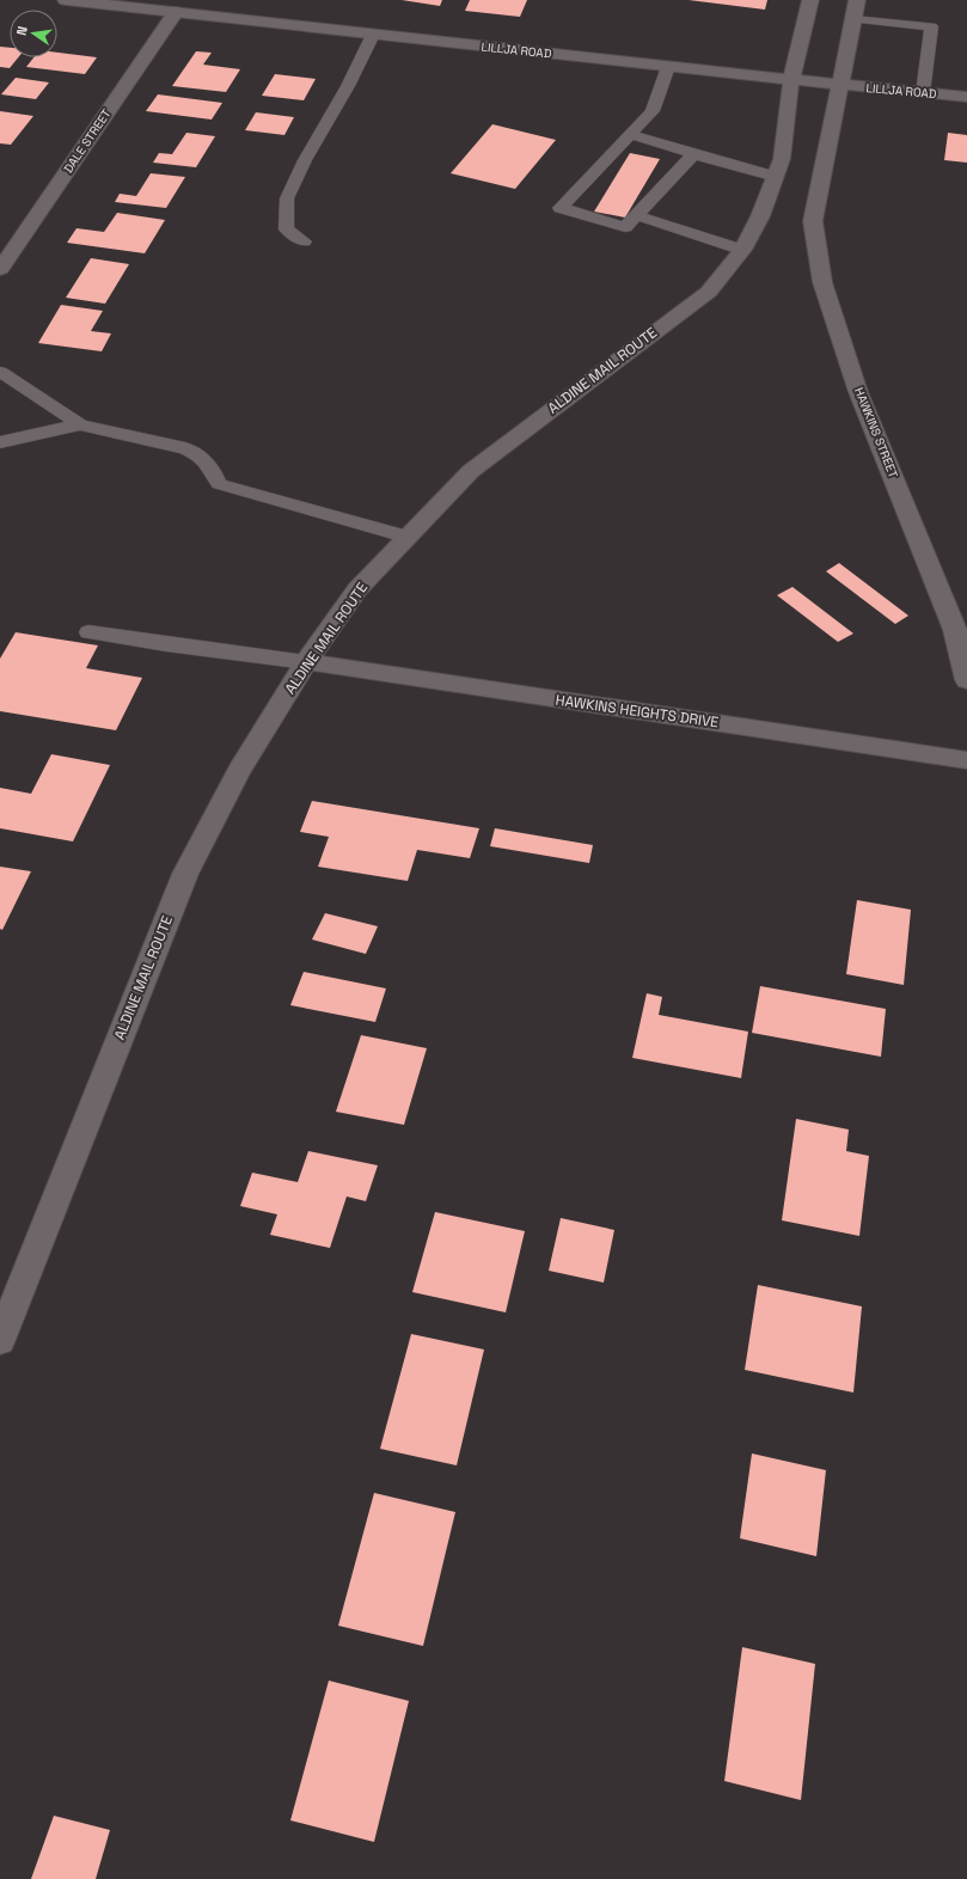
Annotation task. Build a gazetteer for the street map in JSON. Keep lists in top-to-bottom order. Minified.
{"streets":{"main road":["LILLJA ROAD","DALE STREET","ALDINE MAIL ROUTE","HAWKINS STREET","HAWKINS HEIGHTS DRIVE"]},"crossings":[["LILLJA ROAD","DALE STREET"],["LILLJA ROAD","ALDINE MAIL ROUTE"],["LILLJA ROAD","HAWKINS STREET"],["ALDINE MAIL ROUTE","HAWKINS HEIGHTS DRIVE"]],"north":"left"}
